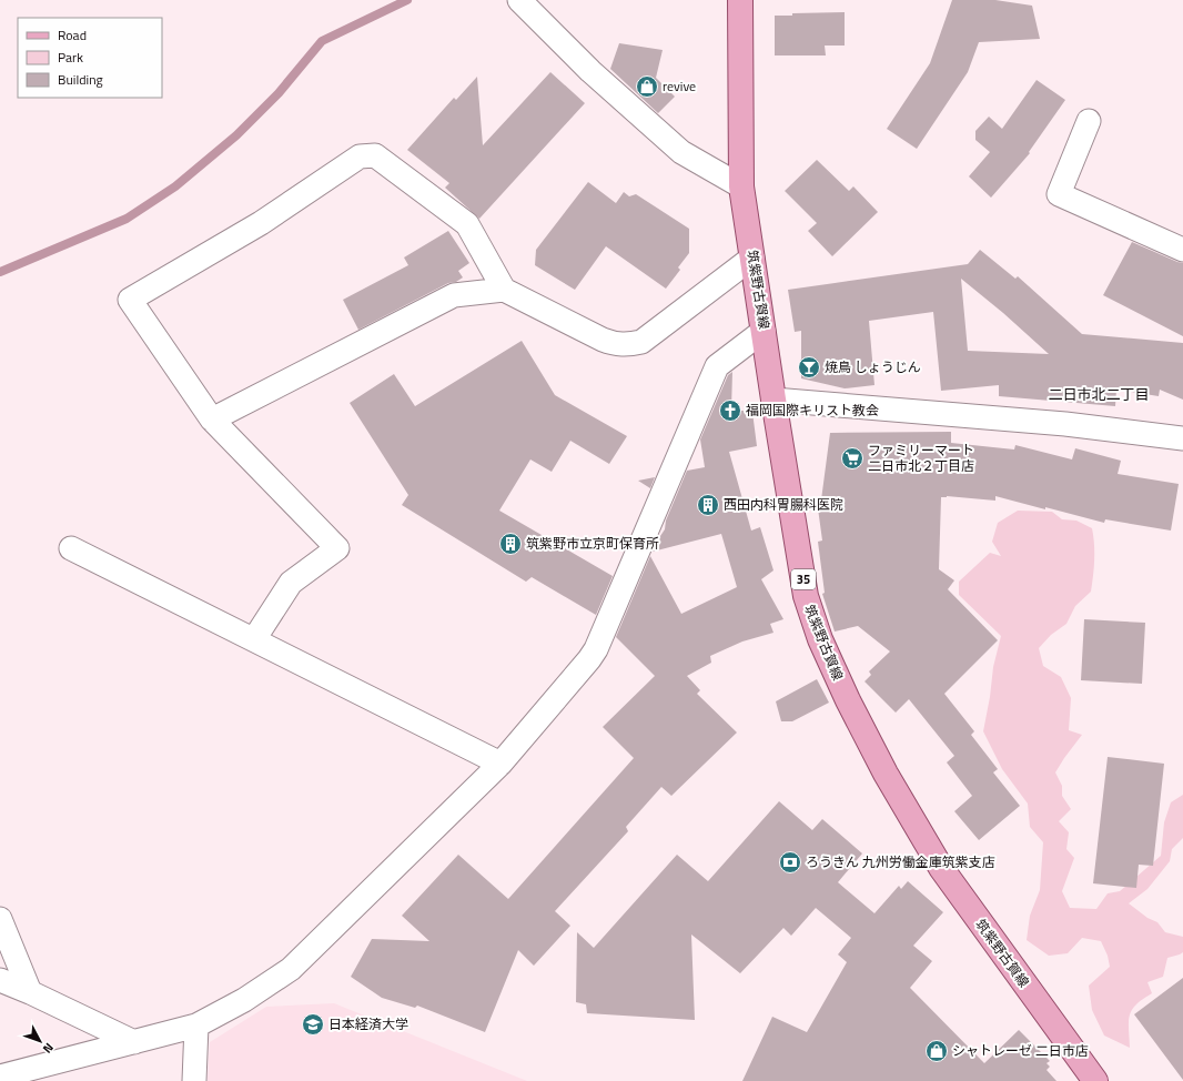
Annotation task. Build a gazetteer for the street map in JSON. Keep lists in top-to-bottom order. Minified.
{"streets":{"main road":["筑紫野古賀線","35"]},"districts":["二日市北二丁目"],"places":{"shop":["revive","シャトレーゼ 二日市店"],"bar":["焼鳥 しょうじん"],"church":["福岡国際キリスト教会"],"supermarket":["ファミリーマート 二日市北２丁目店"],"building":["西田内科胃腸科医院","筑紫野市立京町保育所"],"bank":["ろうきん 九州労働金庫筑紫支店"],"school or university":["日本経済大学"]},"legend":["Road","Park","Building"],"north":"bottom right"}
